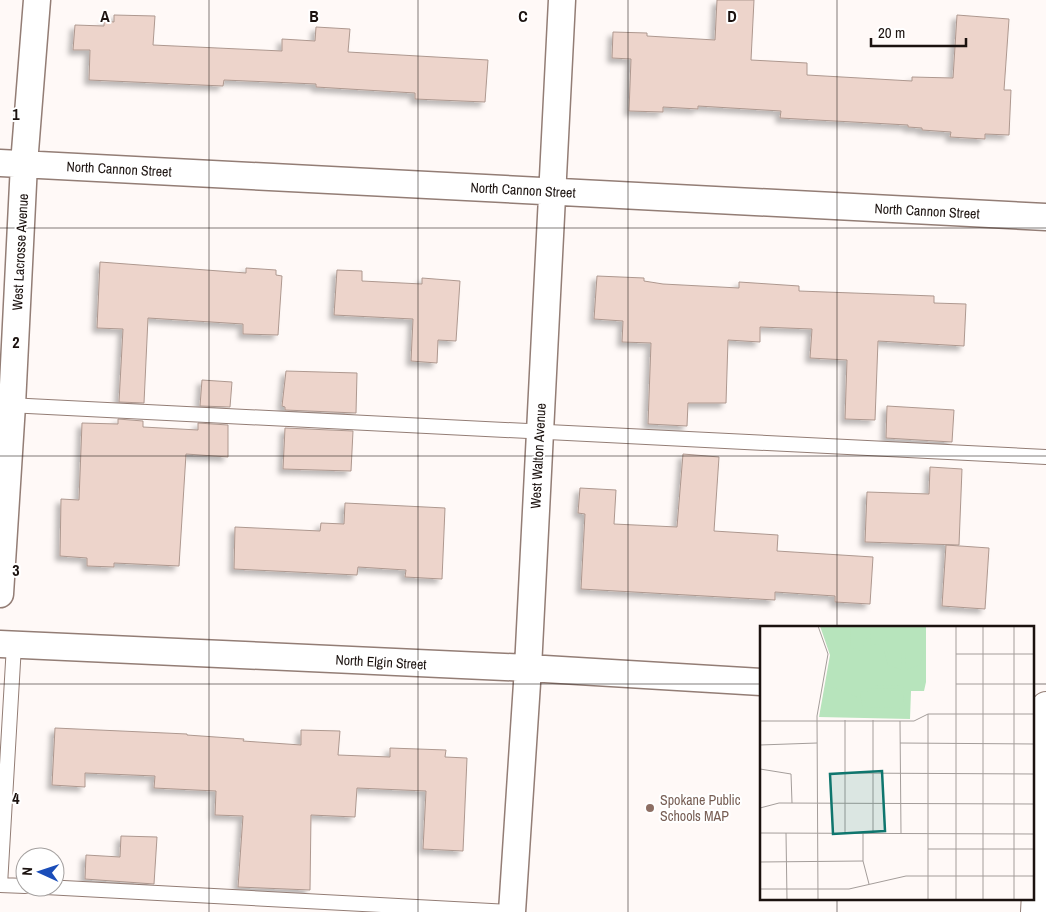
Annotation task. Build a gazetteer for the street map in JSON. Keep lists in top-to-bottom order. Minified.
{"streets":{"street":["North Cannon Street","West Lacrosse Avenue","West Walton Avenue","North Elgin Street"]},"crossings":[["North Cannon Street","West Lacrosse Avenue"],["North Cannon Street","West Walton Avenue"],["West Walton Avenue","North Elgin Street"]],"places":["Spokane Public Schools MAP"],"scale_bar":"20 m","north":"left","grid":{"columns":["A","B","C","D"],"rows":["1","2","3","4"]}}
